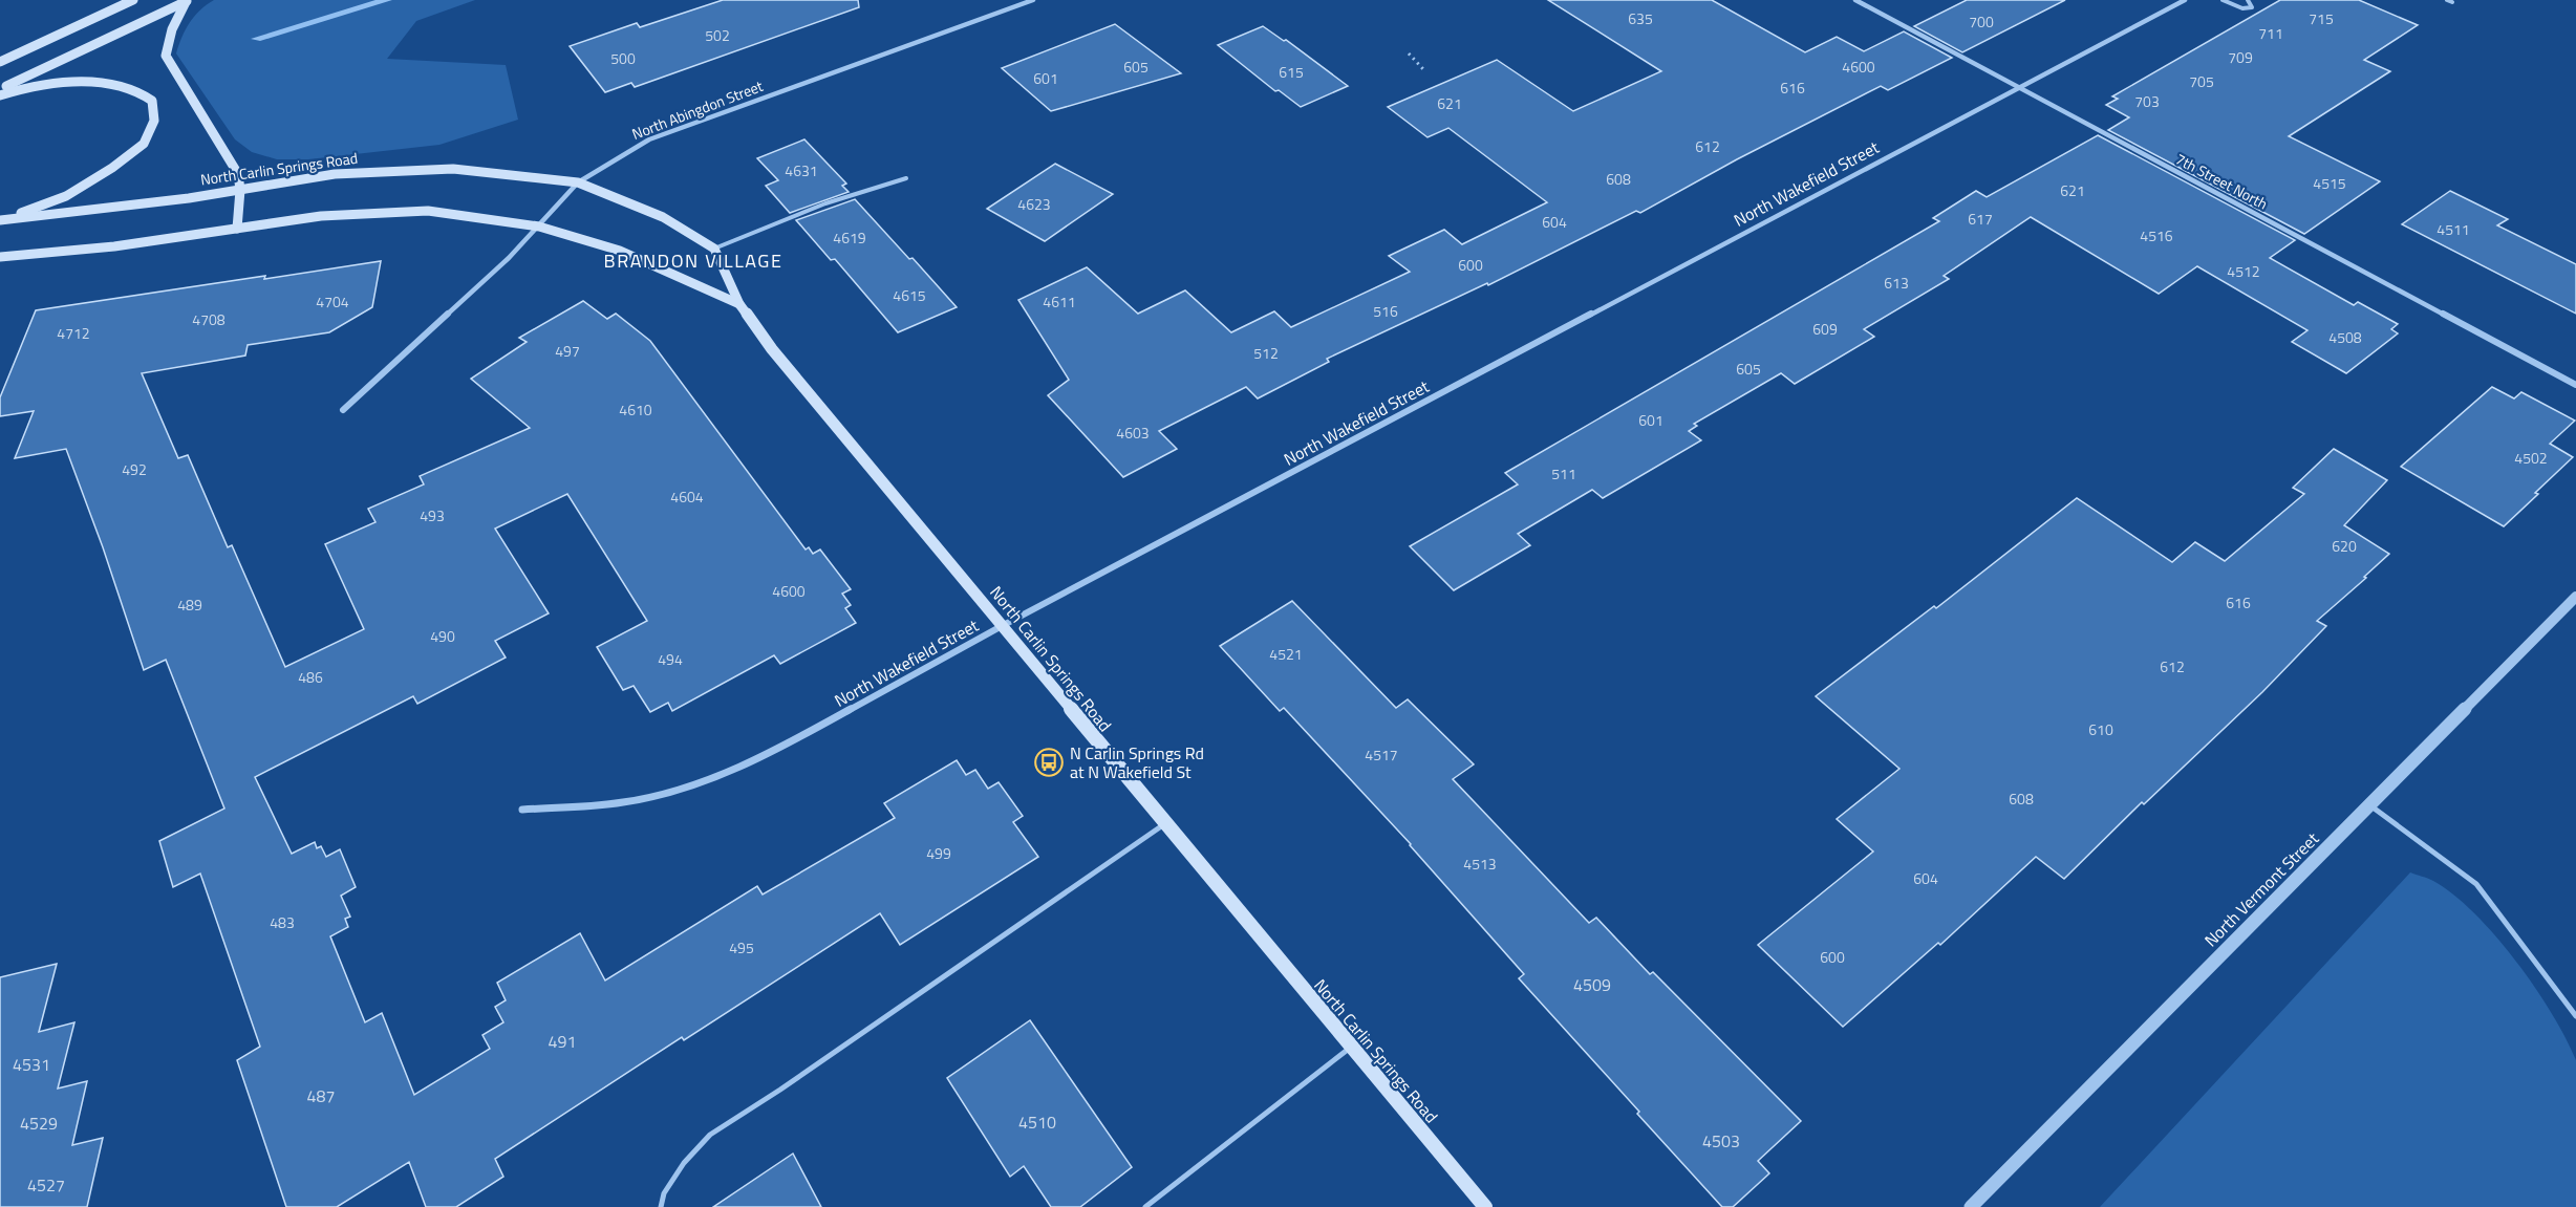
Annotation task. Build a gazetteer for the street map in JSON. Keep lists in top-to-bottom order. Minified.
{"streets":{"main road":["North Carlin Springs Road"],"street":["North Abingdon Street","7th Street North","North Wakefield Street","North Vermont Street"]},"crossings":[["North Abingdon Street","North Carlin Springs Road"],["North Carlin Springs Road","North Wakefield Street"],["7th Street North","North Wakefield Street"]],"districts":["BRANDON VILLAGE"],"places":{"bus stop":["N Carlin Springs Rd at N Wakefield St"]},"house_numbers":["635","715","700","711","502","709","500","605","4600","615","601","705","616","703","621","612","4631","608","4515","621","4623","617","604","4511","4516","4619","600","4512","613","4615","4704","4611","516","4708","609","4712","4508","497","512","605","4610","601","4603","4502","492","511","4604","493","620","4600","616","489","490","4521","494","612","486","610","4517","608","499","4513","604","483","495","600","4509","491","4531","487","4510","4529","4503","4527"]}
